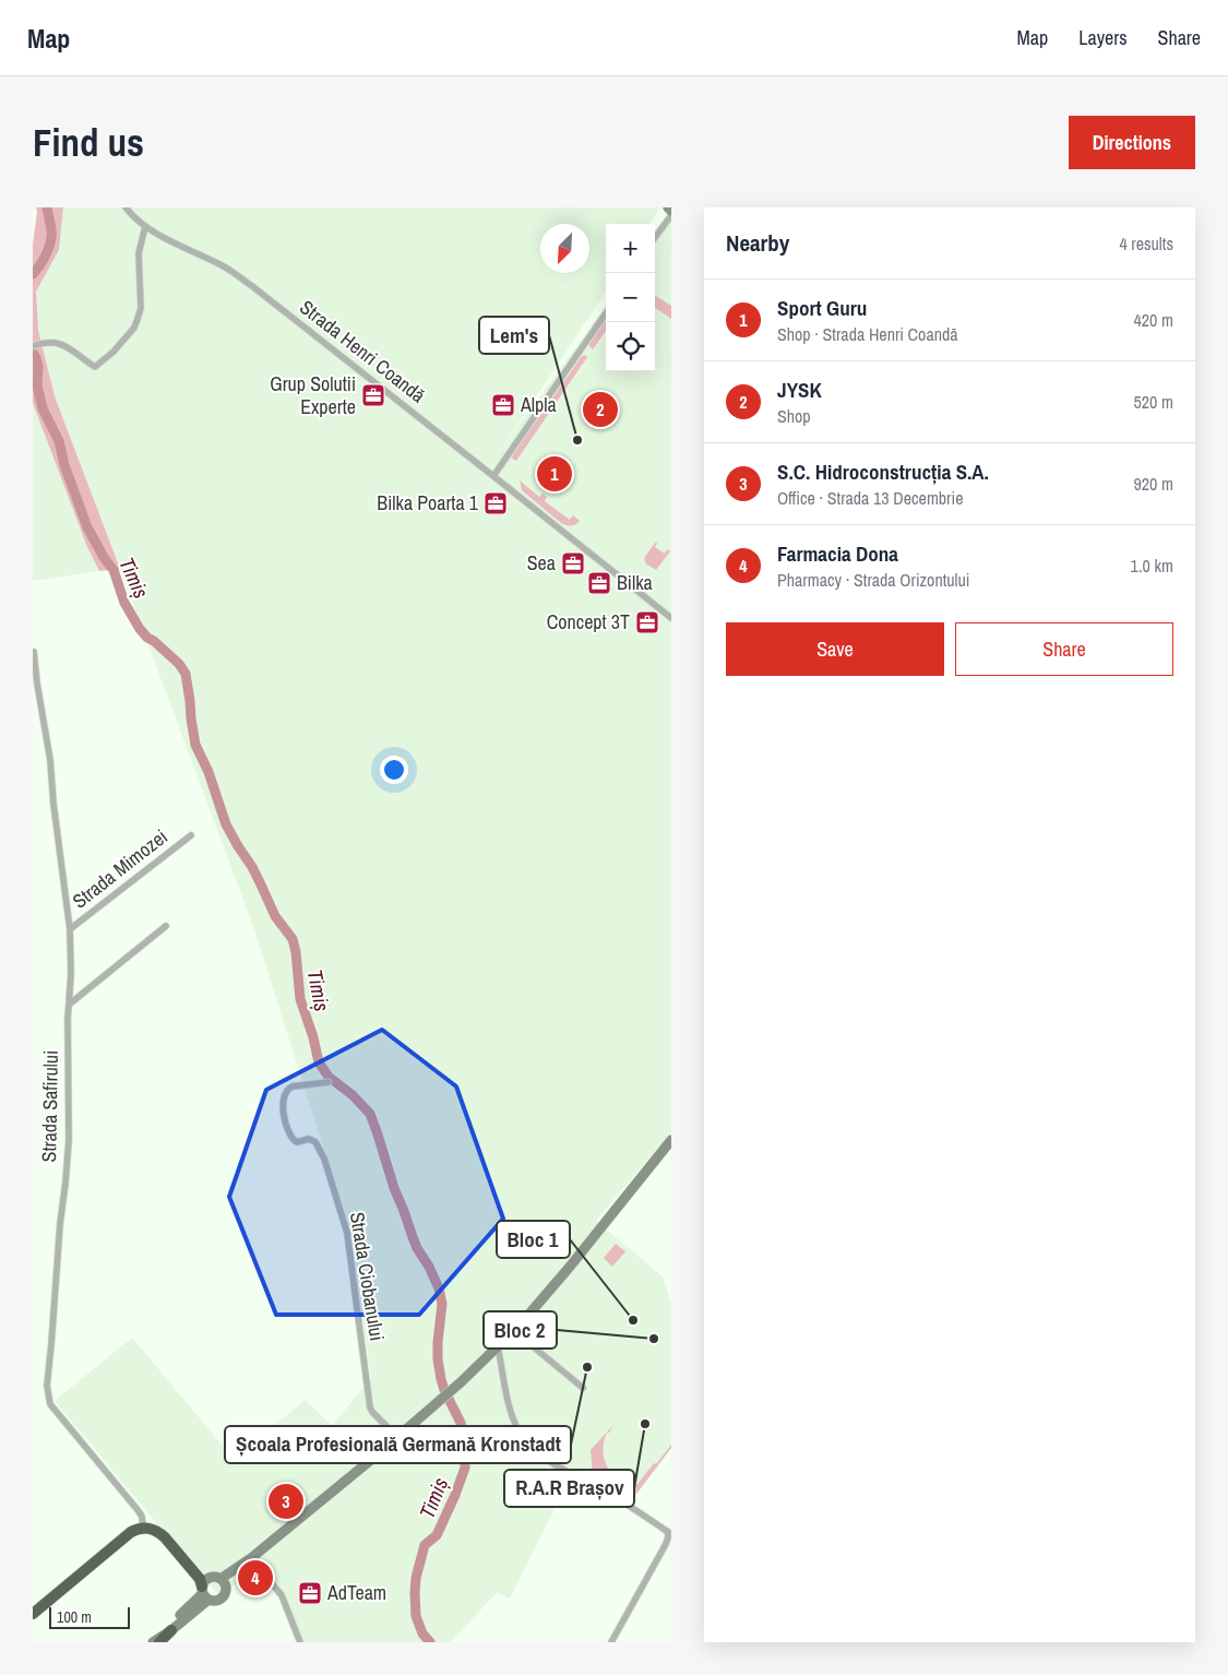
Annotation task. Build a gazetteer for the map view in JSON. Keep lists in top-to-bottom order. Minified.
{"streets":{"street":["Strada Henri Coandă","Strada Mimozei","Strada Safirului","Strada Ciobanului"]},"crossings":[["Strada Mimozei","Strada Safirului"]],"water":["Timiș"],"places":{"office":["Grup Solutii Experte","Alpla","Bilka Poarta 1","Sea","Bilka","Concept 3T","AdTeam"],"other":["Lem's","Bloc 1","Bloc 2","Școala Profesională Germană Kronstadt","R.A.R Brașov"]},"scale_bar":"100 m","north":"bottom left","page":{"header":"Map","nav":["Map","Layers","Share"],"buttons":["Directions",["Save","Share"]],"title":"Find us","heading":["Nearby","4 results"],"map_buttons":["+","−"],"list":[{"mark":"1","name":"Sport Guru","note":"Shop · Strada Henri Coandă","value":"420 m"},{"mark":"2","name":"JYSK","note":"Shop","value":"520 m"},{"mark":"3","name":"S.C. Hidroconstrucția S.A.","note":"Office · Strada 13 Decembrie","value":"920 m"},{"mark":"4","name":"Farmacia Dona","note":"Pharmacy · Strada Orizontului","value":"1.0 km"}],"pins":["2","1","3","4"],"scale":"100 m"}}
